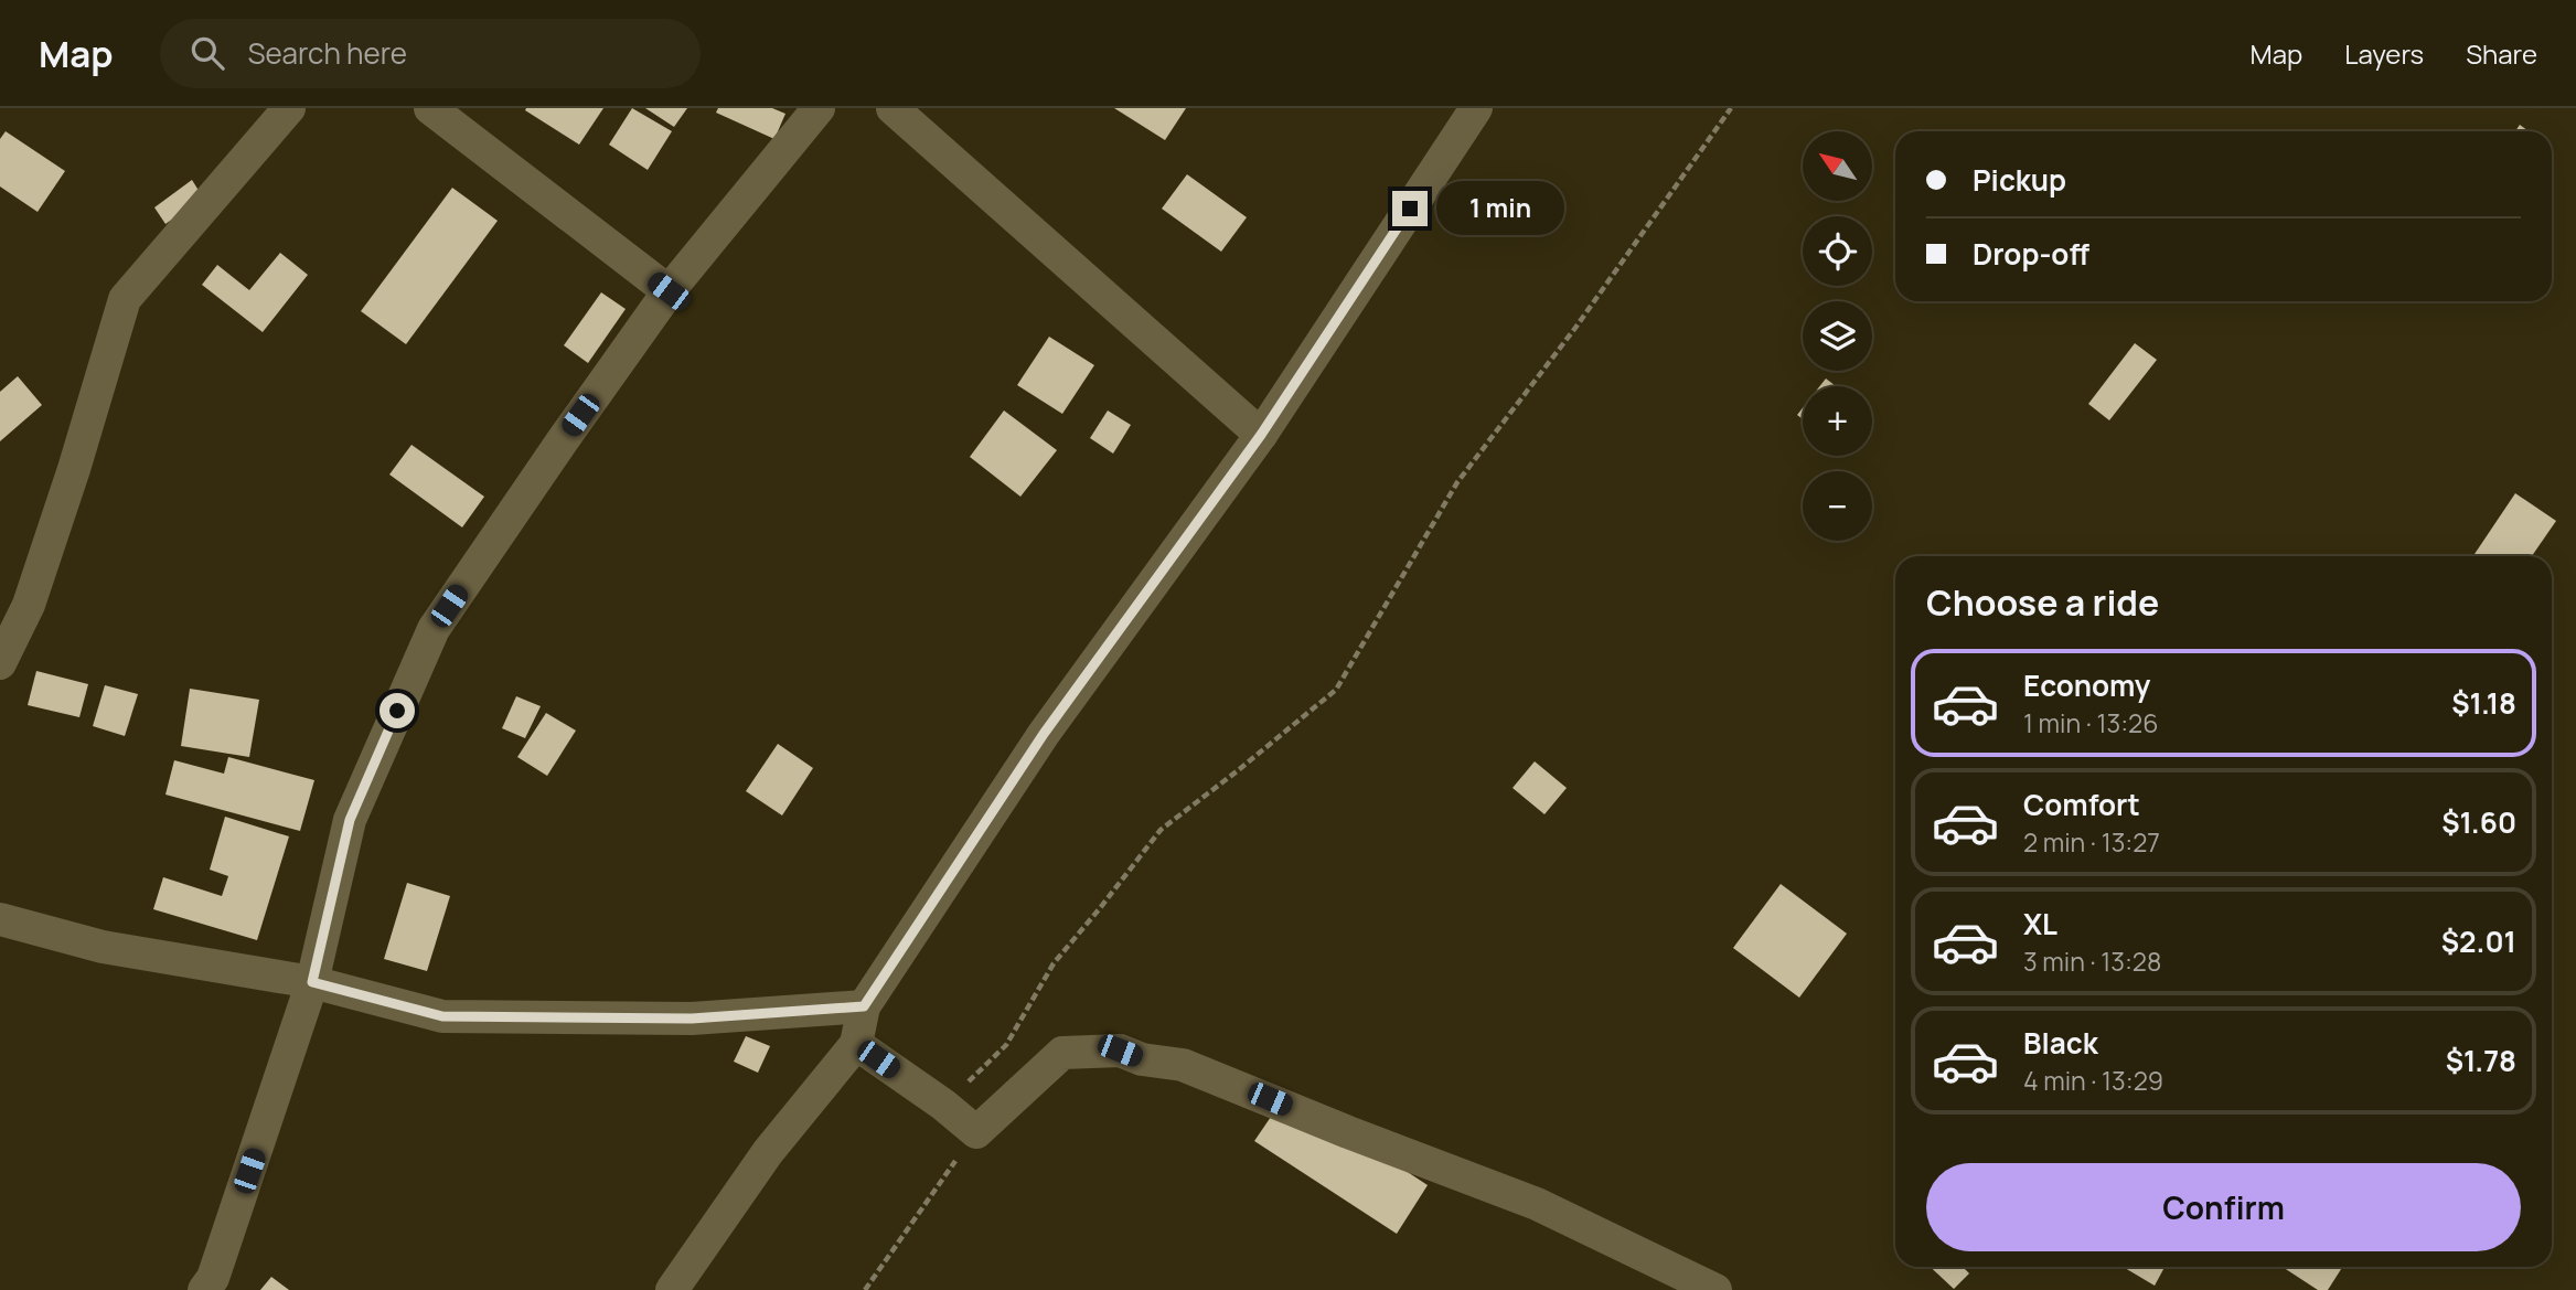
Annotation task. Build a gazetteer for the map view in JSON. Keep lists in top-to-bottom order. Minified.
{"north":"top left","page":{"header":"Map","search":"Search here","nav":["Map","Layers","Share"],"map_buttons":["+","−"],"banner":["Pickup","Drop-off"],"bubble":"1 min","heading":"Choose a ride","list":[{"name":"Economy","note":"1 min · 13:26","value":"$1.18"},{"name":"Comfort","note":"2 min · 13:27","value":"$1.60"},{"name":"XL","note":"3 min · 13:28","value":"$2.01"},{"name":"Black","note":"4 min · 13:29","value":"$1.78"}],"buttons":"Confirm"}}
